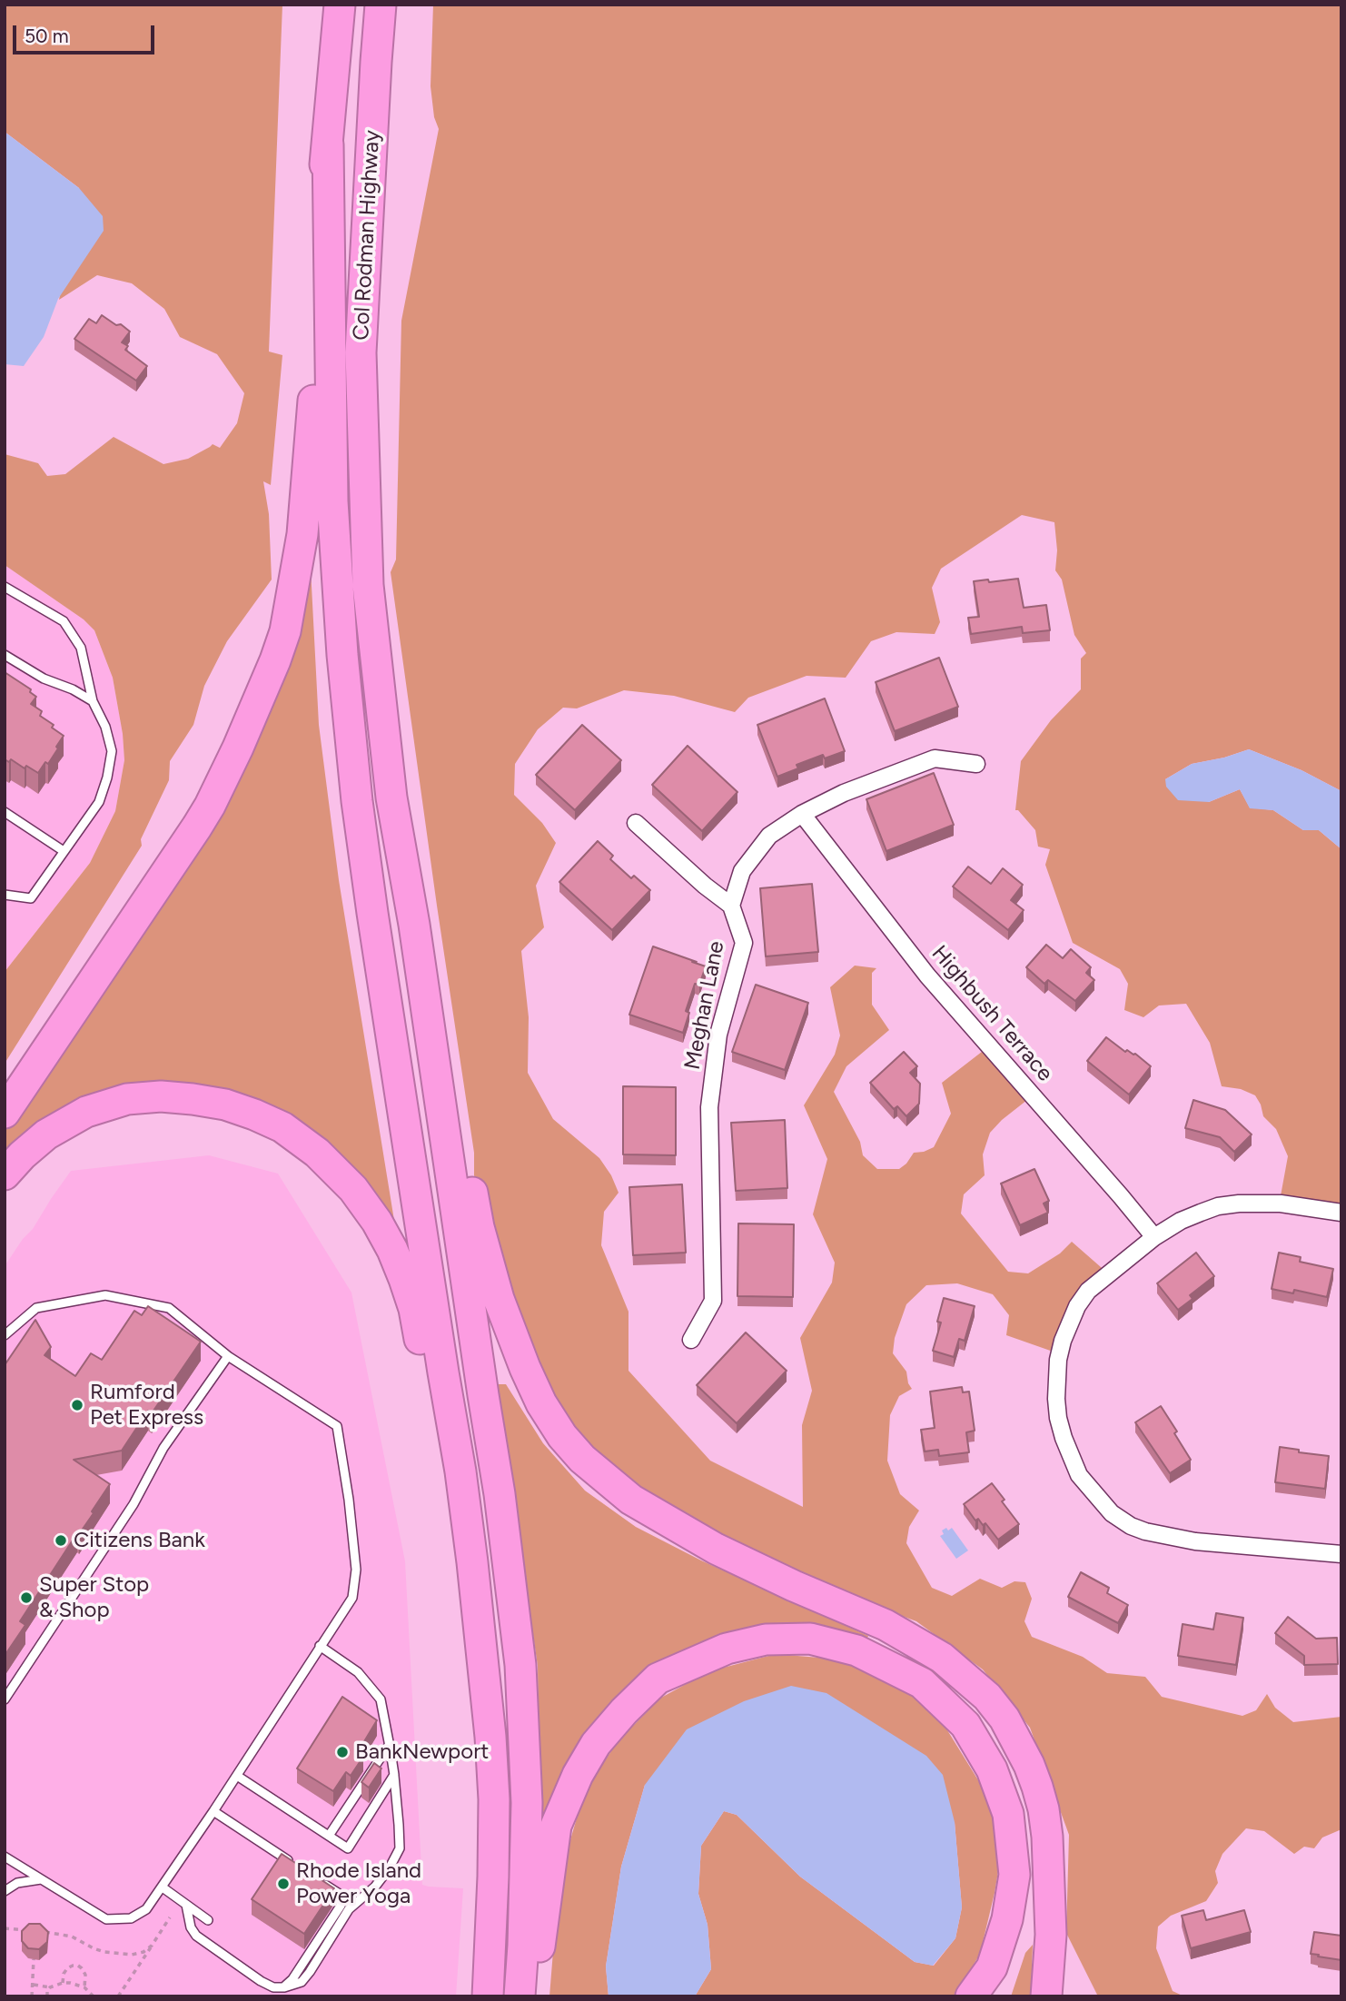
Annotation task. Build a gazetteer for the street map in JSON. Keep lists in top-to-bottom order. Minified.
{"streets":{"highway":["Col Rodman Highway"],"street":["Meghan Lane","Highbush Terrace"]},"places":["Rumford Pet Express","Citizens Bank","Super Stop & Shop","BankNewport","Rhode Island Power Yoga"],"scale_bar":"50 m"}
